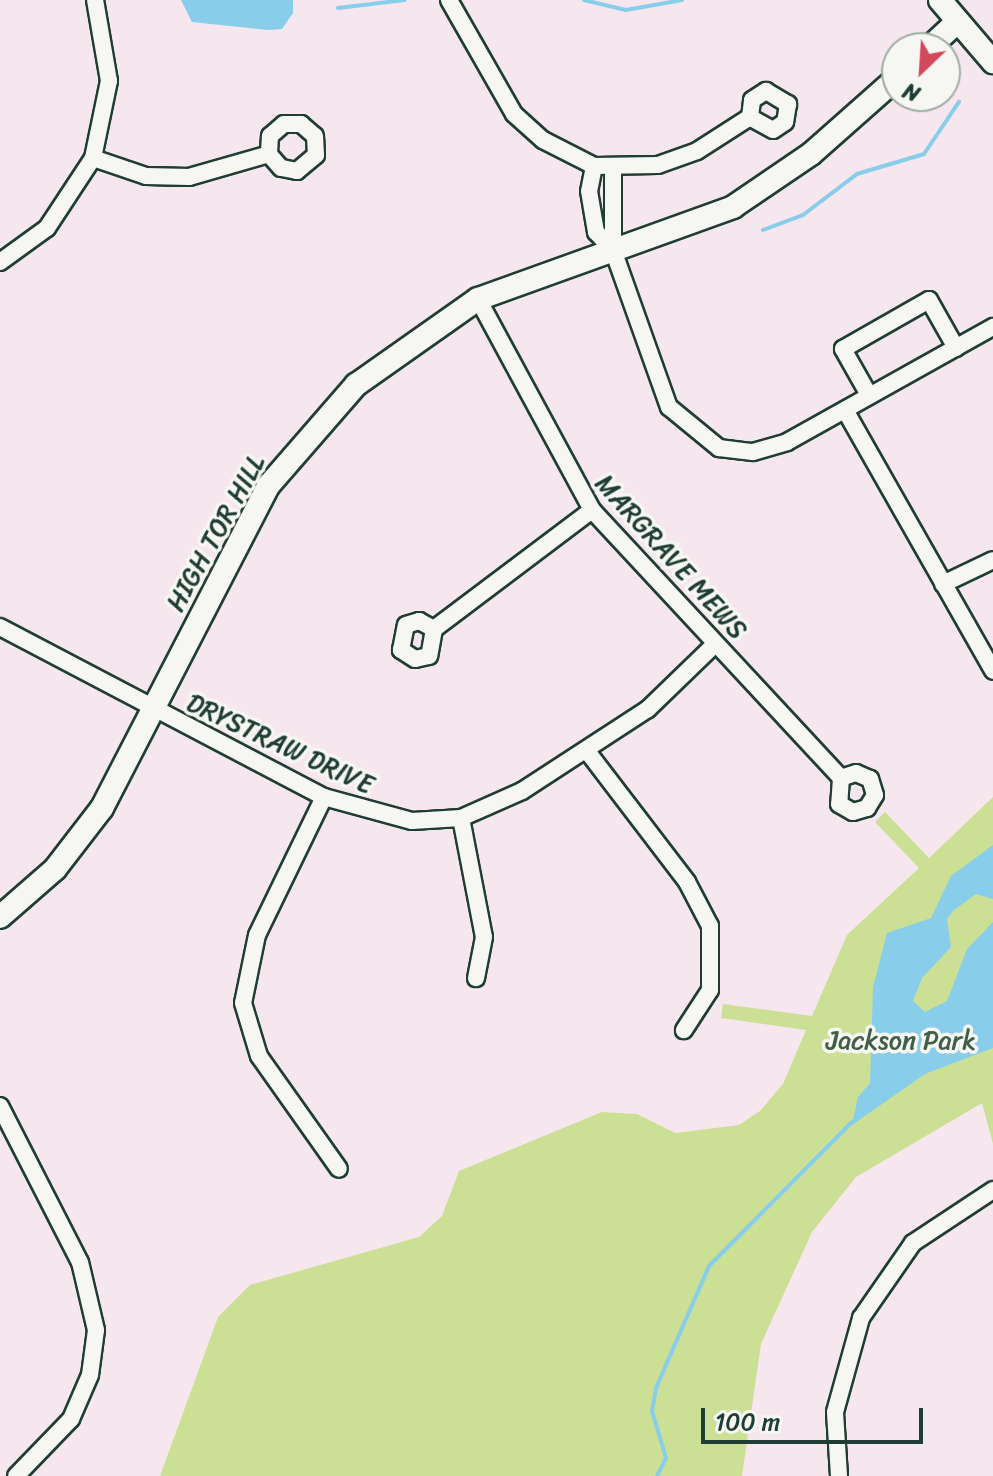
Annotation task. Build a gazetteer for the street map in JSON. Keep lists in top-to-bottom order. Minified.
{"streets":{"street":["HIGH TOR HILL","MARGRAVE MEWS","DRYSTRAW DRIVE"]},"crossings":[["HIGH TOR HILL","MARGRAVE MEWS"],["HIGH TOR HILL","DRYSTRAW DRIVE"],["MARGRAVE MEWS","DRYSTRAW DRIVE"]],"parks":["Jackson Park"],"scale_bar":"100 m","north":"bottom left"}
